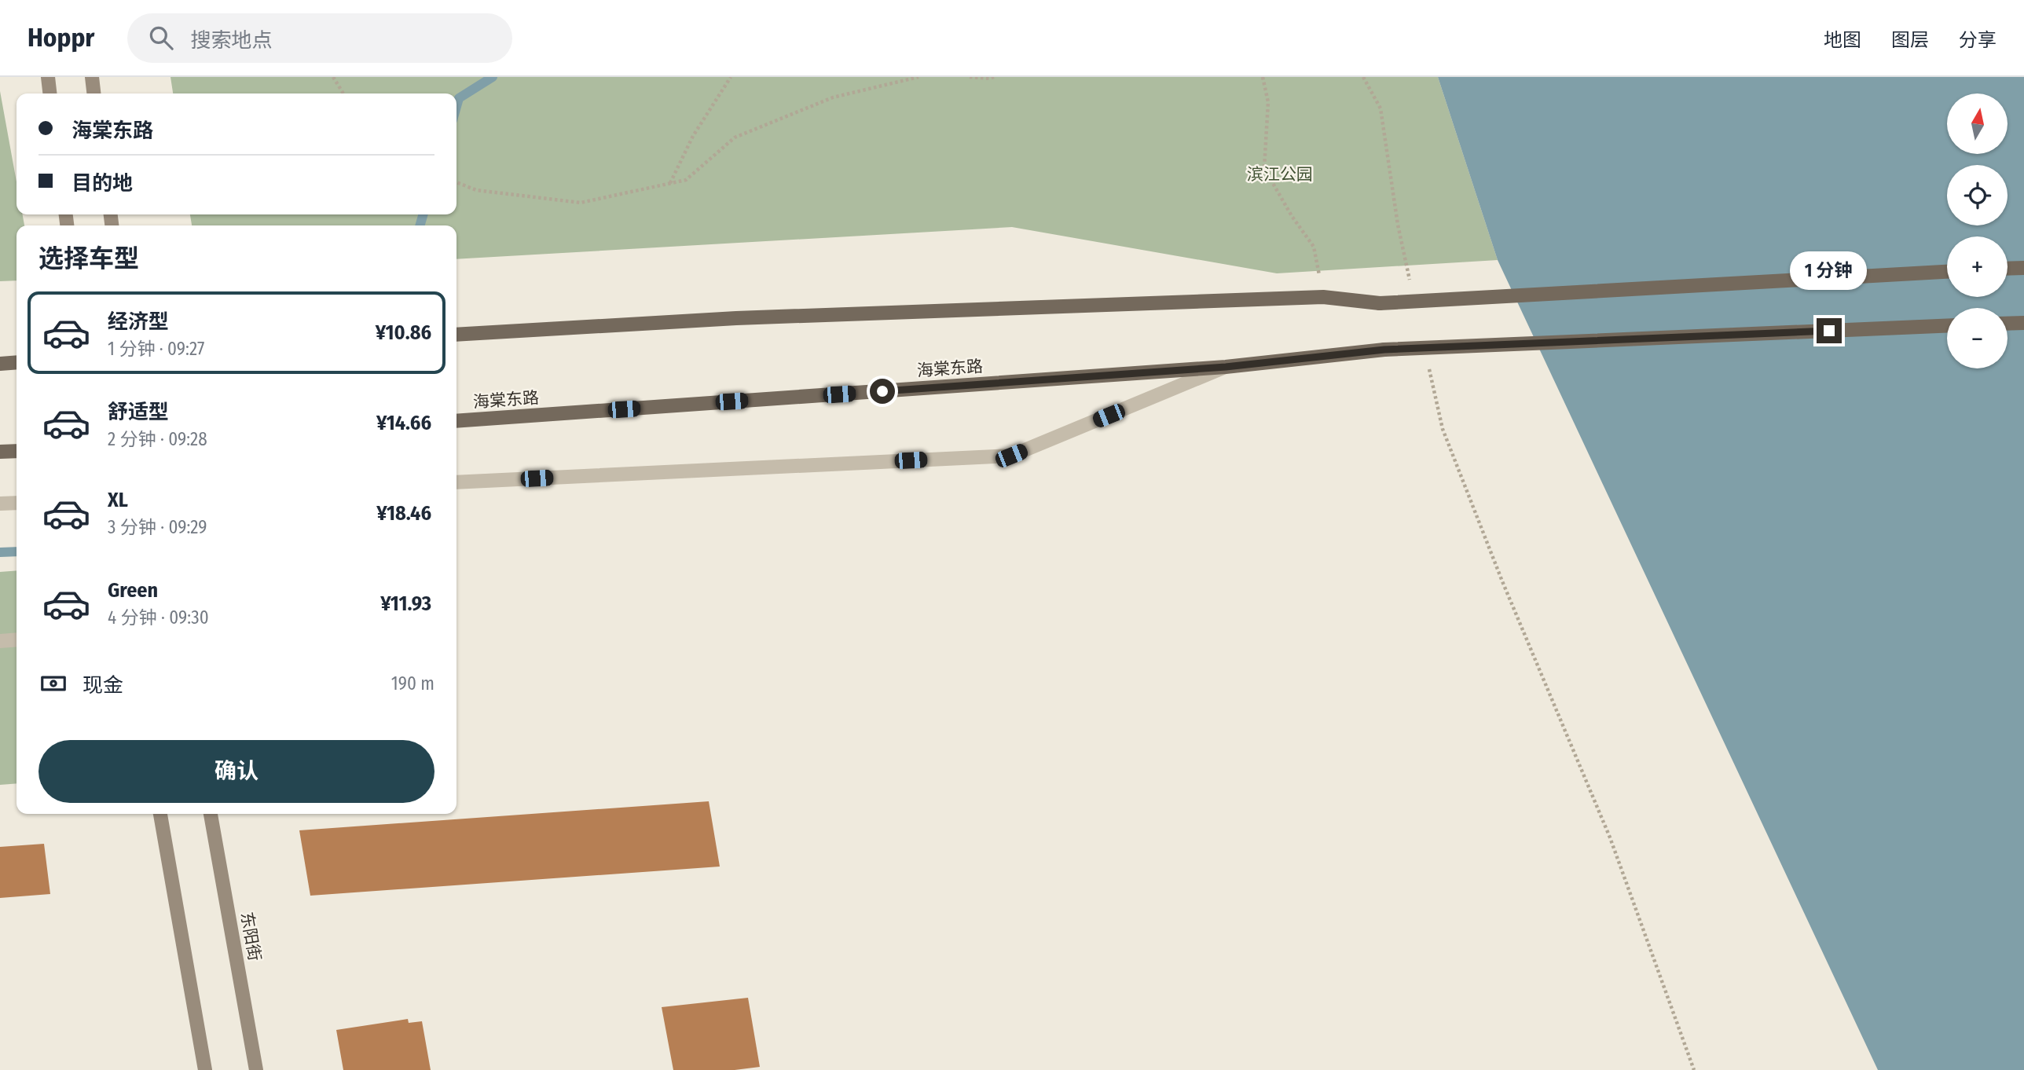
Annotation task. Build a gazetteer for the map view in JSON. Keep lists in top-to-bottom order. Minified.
{"streets":{"main road":["海棠东路","东阳街"]},"parks":["滨江公园"],"north":"top","page":{"header":"Hoppr","search":"搜索地点","nav":["地图","图层","分享"],"map_buttons":["+","−"],"banner":["海棠东路","目的地"],"heading":"选择车型","bubble":"1 分钟","list":[{"name":"经济型","note":"1 分钟 · 09:27","value":"¥10.86"},{"name":"舒适型","note":"2 分钟 · 09:28","value":"¥14.66"},{"name":"XL","note":"3 分钟 · 09:29","value":"¥18.46"},{"name":"Green","note":"4 分钟 · 09:30","value":"¥11.93"}],"pay":["现金","190 m"],"buttons":"确认"}}
